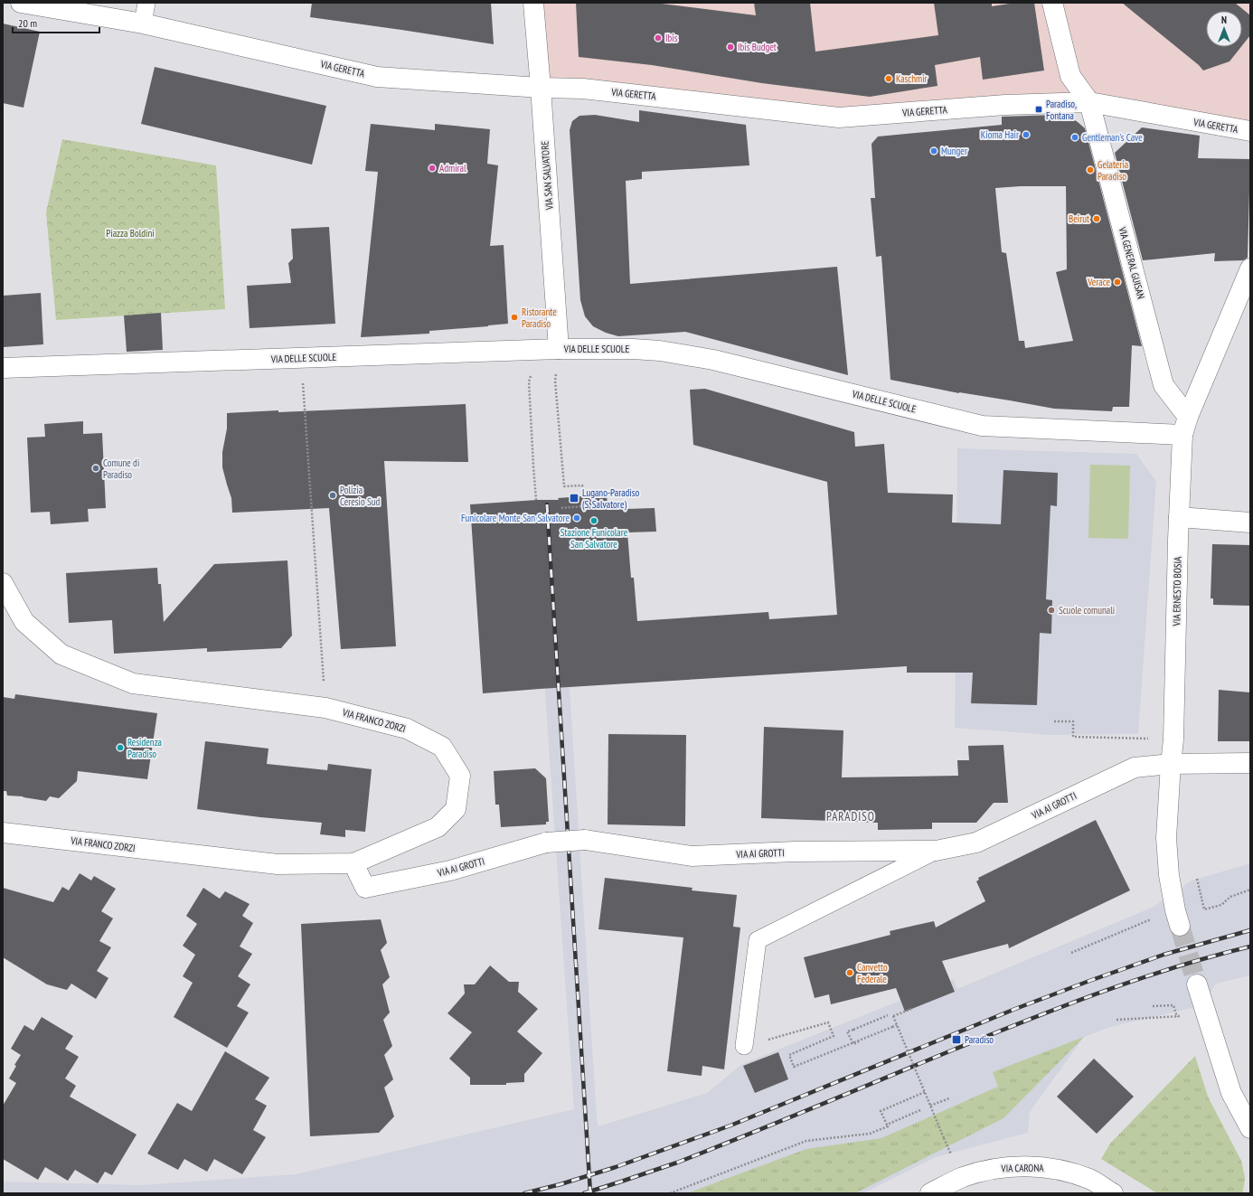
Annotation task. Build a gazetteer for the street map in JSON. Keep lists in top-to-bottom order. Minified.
{"streets":{"street":["VIA GERETTA","VIA SAN SALVATORE","VIA GENERAL GUISAN","VIA DELLE SCUOLE","VIA ERNESTO BOSIA","VIA FRANCO ZORZI","VIA AI GROTTI","VIA CARONA"]},"crossings":[["VIA GERETTA","VIA SAN SALVATORE"],["VIA GERETTA","VIA GENERAL GUISAN"],["VIA SAN SALVATORE","VIA DELLE SCUOLE"],["VIA GENERAL GUISAN","VIA DELLE SCUOLE"],["VIA GENERAL GUISAN","VIA ERNESTO BOSIA"],["VIA DELLE SCUOLE","VIA ERNESTO BOSIA"],["VIA ERNESTO BOSIA","VIA AI GROTTI"],["VIA FRANCO ZORZI","VIA AI GROTTI"]],"districts":["PARADISO"],"parks":["Piazza Boldini"],"places":{"other":["Ibis","Ibis Budget","Kaschmir","Kioma Hair","Gentleman's Cave","Munger","Admiral","Gelateria Paradiso","Beirut","Verace","Ristorante Paradiso","Comune di Paradiso","Polizia Ceresio Sud","Funicolare Monte San Salvatore","Stazione Funicolare San Salvatore","Scuole comunali","Residenza Paradiso","Canvetto Federale"],"transit":["Paradiso, Fontana","Lugano-Paradiso (S. Salvatore)","Paradiso"]},"scale_bar":"20 m","north":"top"}
